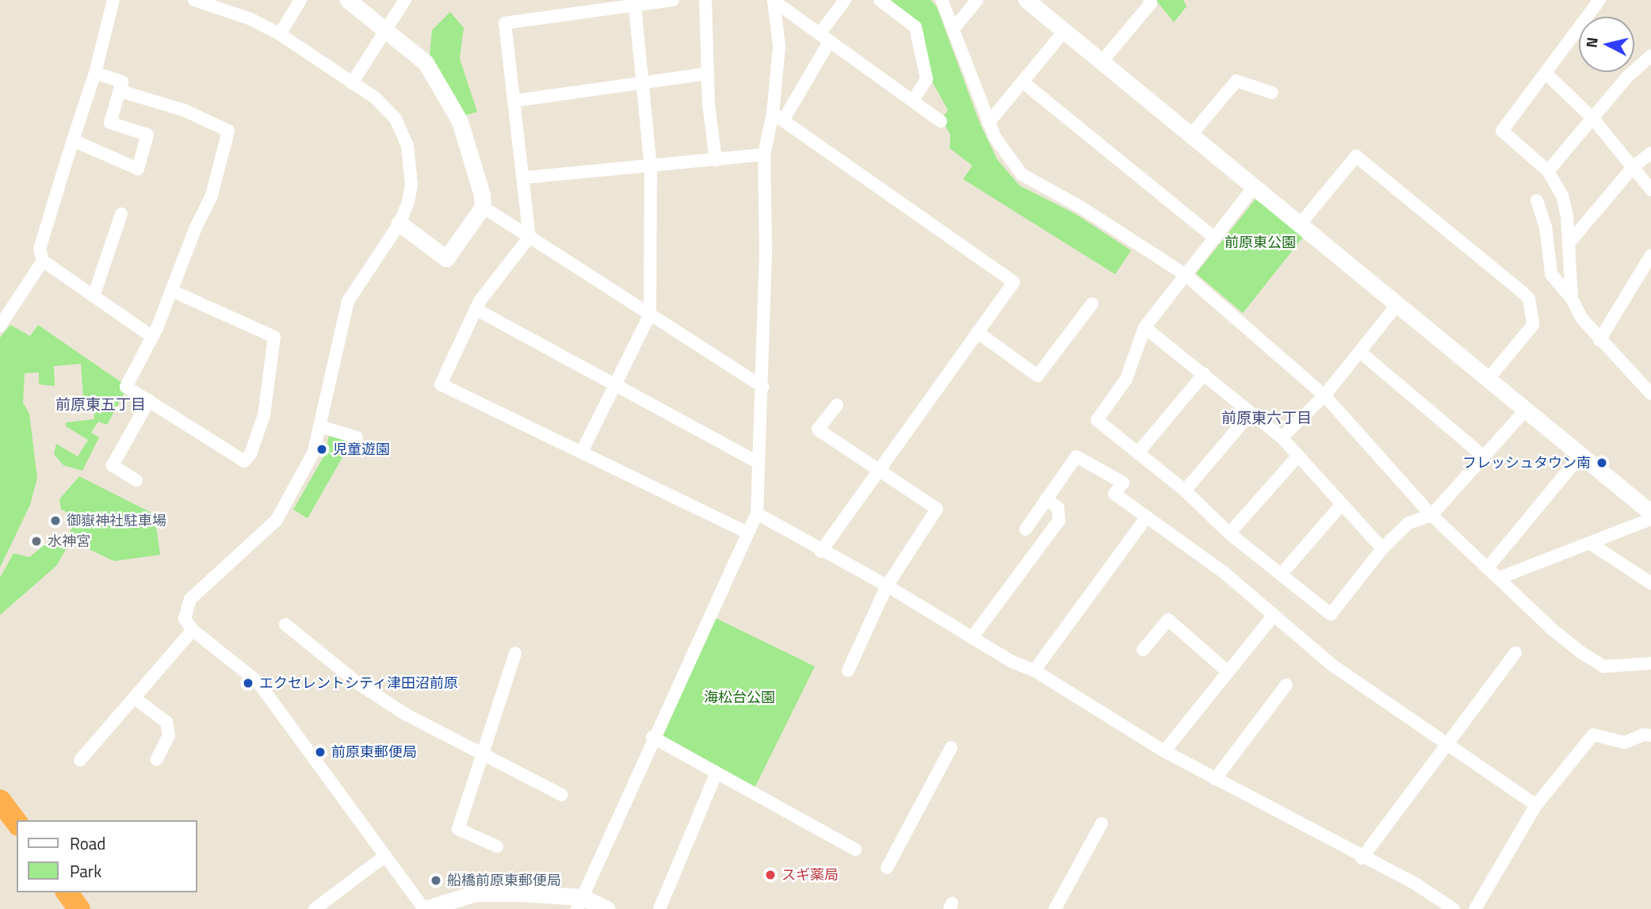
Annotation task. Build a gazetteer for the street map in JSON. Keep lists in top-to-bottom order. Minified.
{"districts":["前原東五丁目","前原東六丁目"],"parks":["前原東公園","海松台公園"],"places":["児童遊園","フレッシュタウン南","御嶽神社駐車場","水神宮","エクセレントシティ津田沼前原","前原東郵便局","スギ薬局","船橋前原東郵便局"],"legend":["Road","Park"],"north":"left"}
